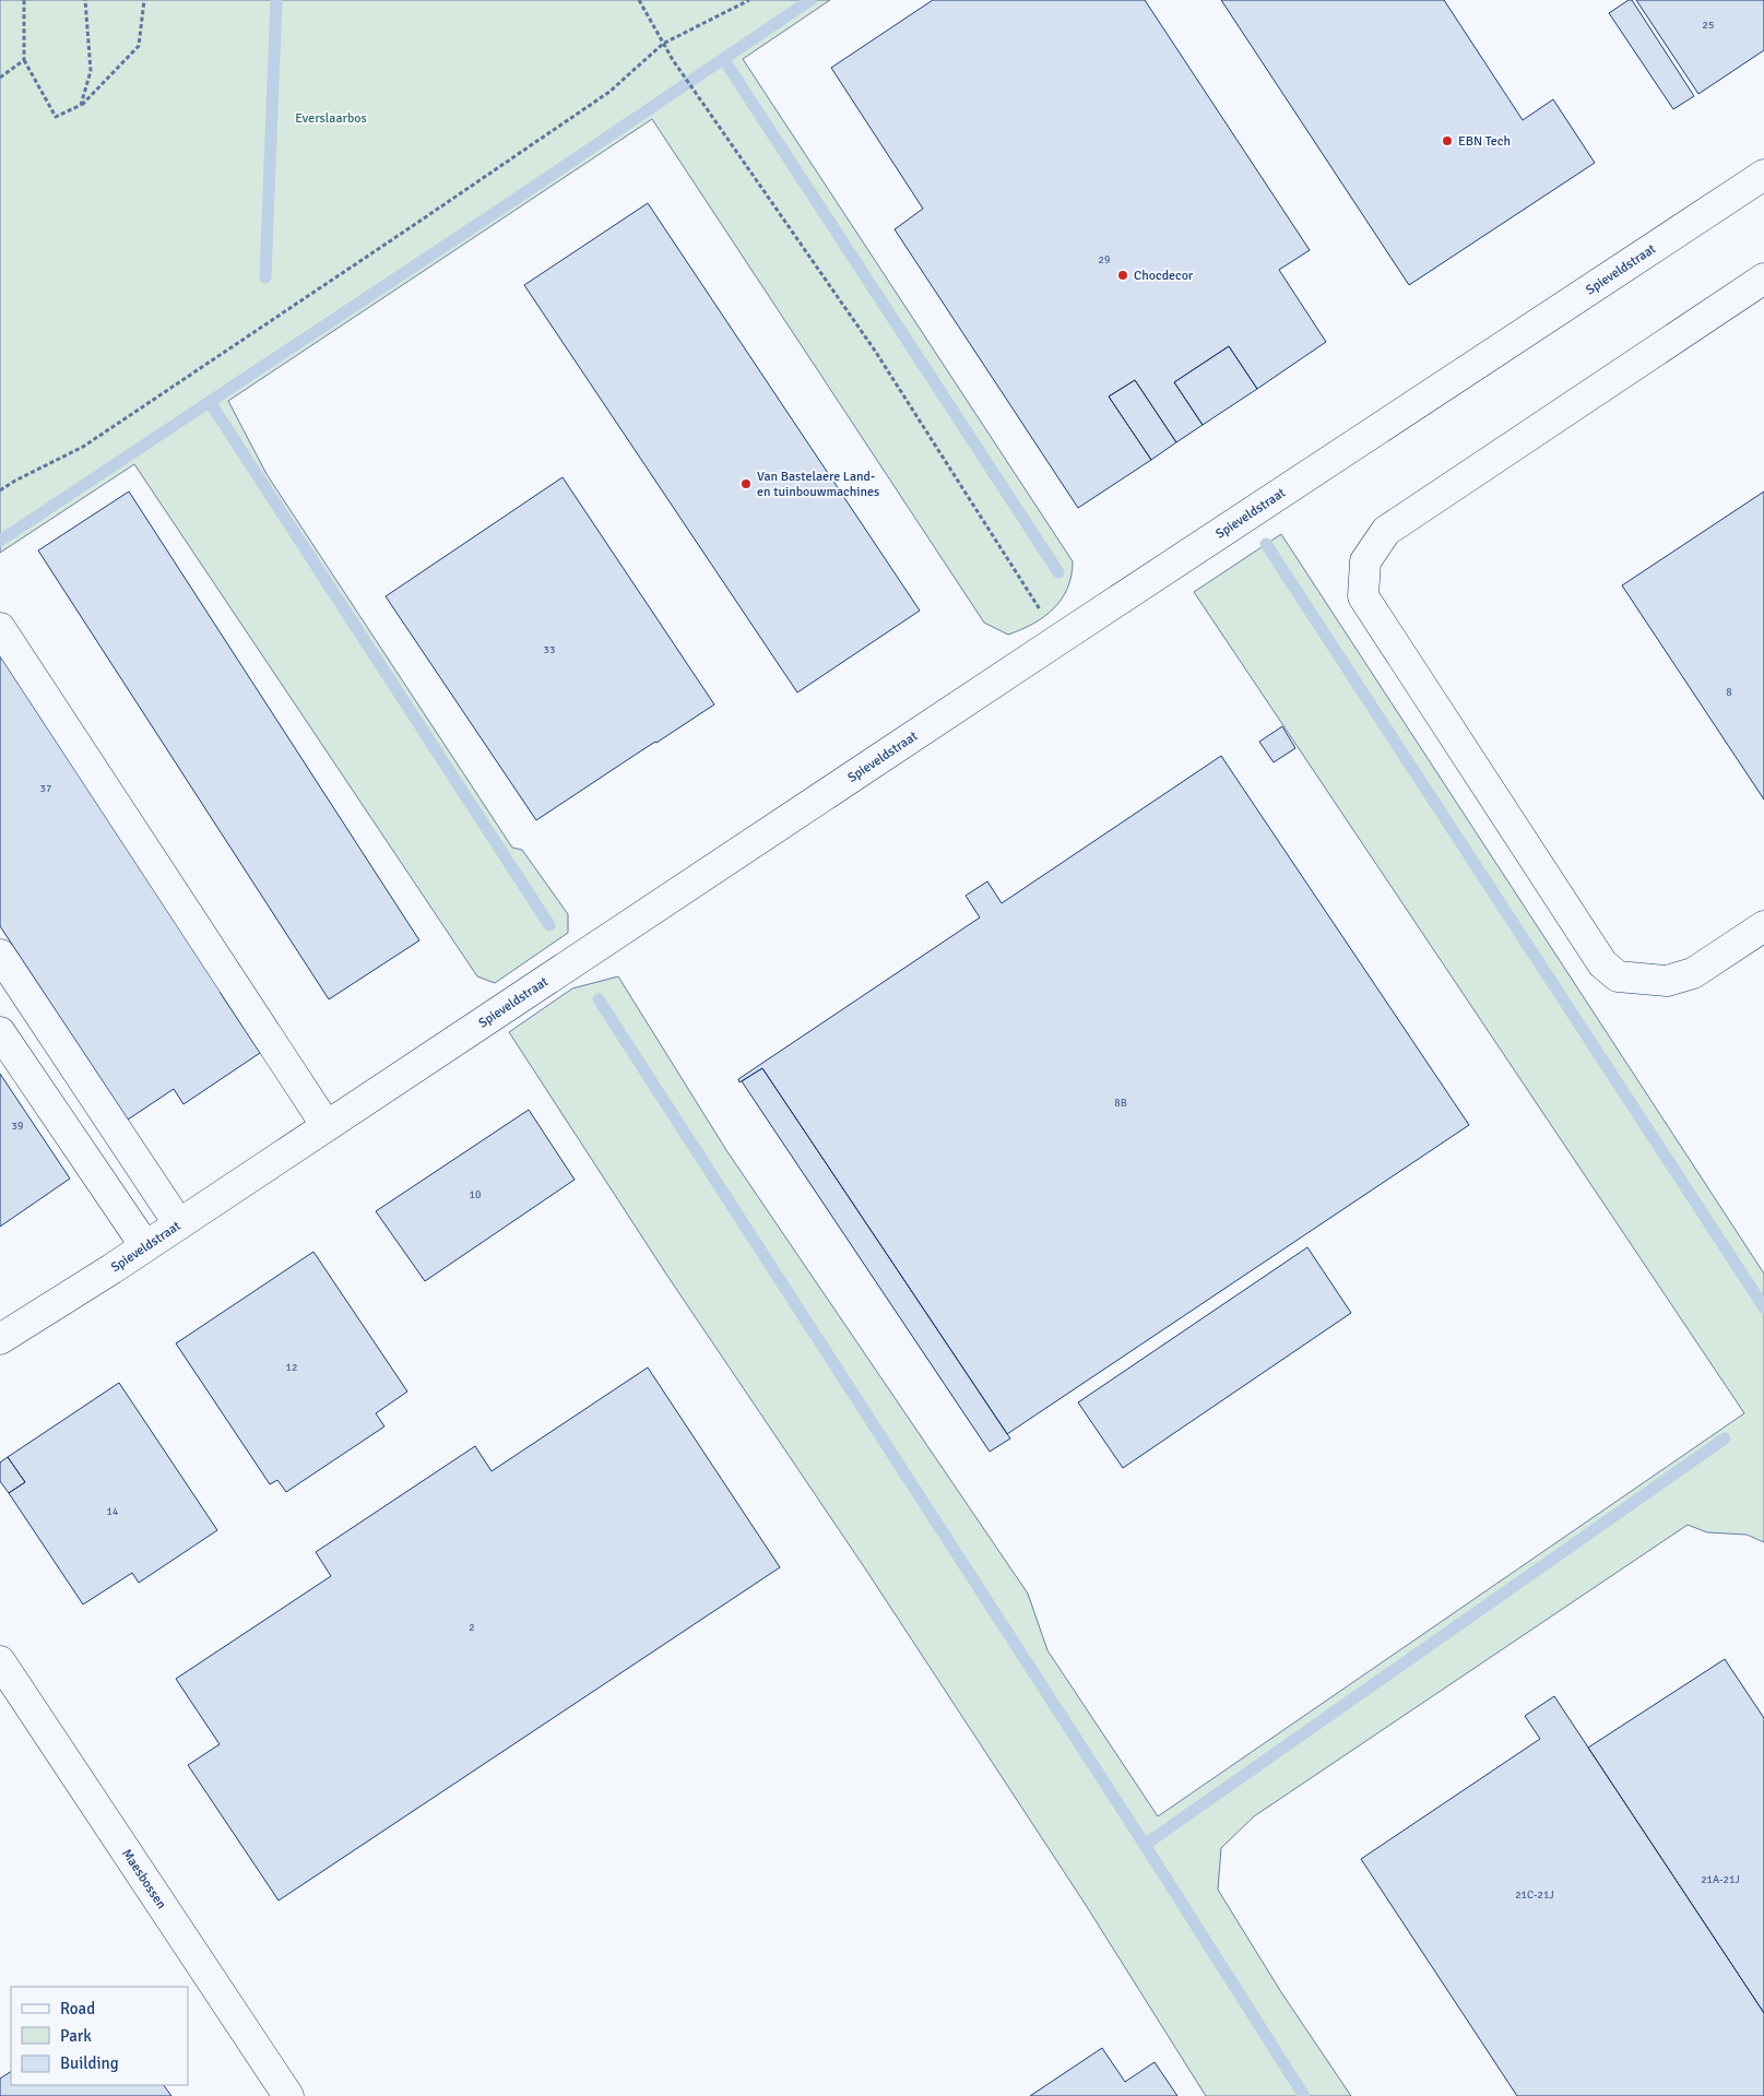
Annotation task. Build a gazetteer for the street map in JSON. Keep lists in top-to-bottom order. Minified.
{"streets":{"street":["Spieveldstraat","Maesbossen"]},"parks":["Everslaarbos"],"places":["EBN Tech","Chocdecor","Van Bastelaere Land- en tuinbouwmachines"],"house_numbers":["25","29","33","8","37","8B","39","10","12","14","2","21A-21J","21C-21J"],"legend":["Road","Park","Building"]}
